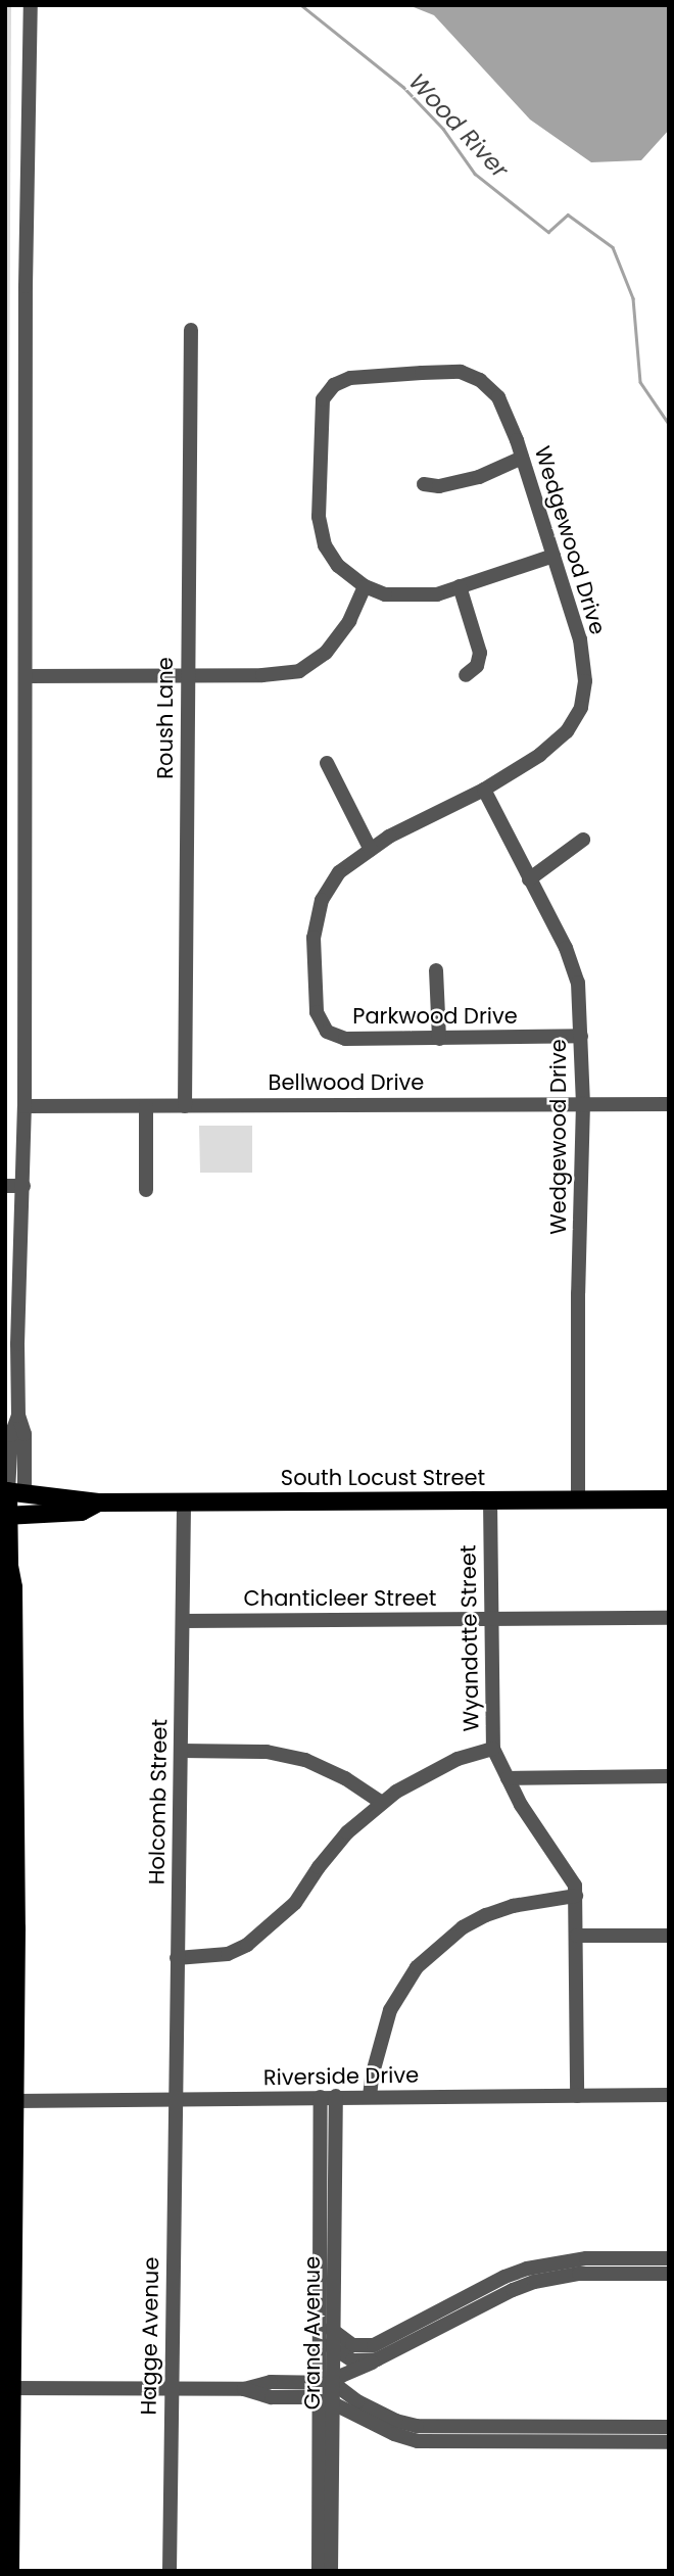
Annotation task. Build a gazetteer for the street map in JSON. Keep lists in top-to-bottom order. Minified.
{"streets":{"main road":["South Locust Street"],"street":["Wedgewood Drive","Roush Lane","Parkwood Drive","Bellwood Drive","Chanticleer Street","Wyandotte Street","Holcomb Street","Riverside Drive","Grand Avenue","Hagge Avenue"]},"crossings":[["Wedgewood Drive","Parkwood Drive"],["Wedgewood Drive","Bellwood Drive"],["Wedgewood Drive","South Locust Street"],["Roush Lane","Bellwood Drive"],["South Locust Street","Wyandotte Street"],["South Locust Street","Holcomb Street"],["Chanticleer Street","Wyandotte Street"],["Chanticleer Street","Holcomb Street"],["Wyandotte Street","Riverside Drive"],["Holcomb Street","Riverside Drive"],["Holcomb Street","Hagge Avenue"],["Riverside Drive","Grand Avenue"],["Riverside Drive","Hagge Avenue"]],"water":["Wood River"]}
